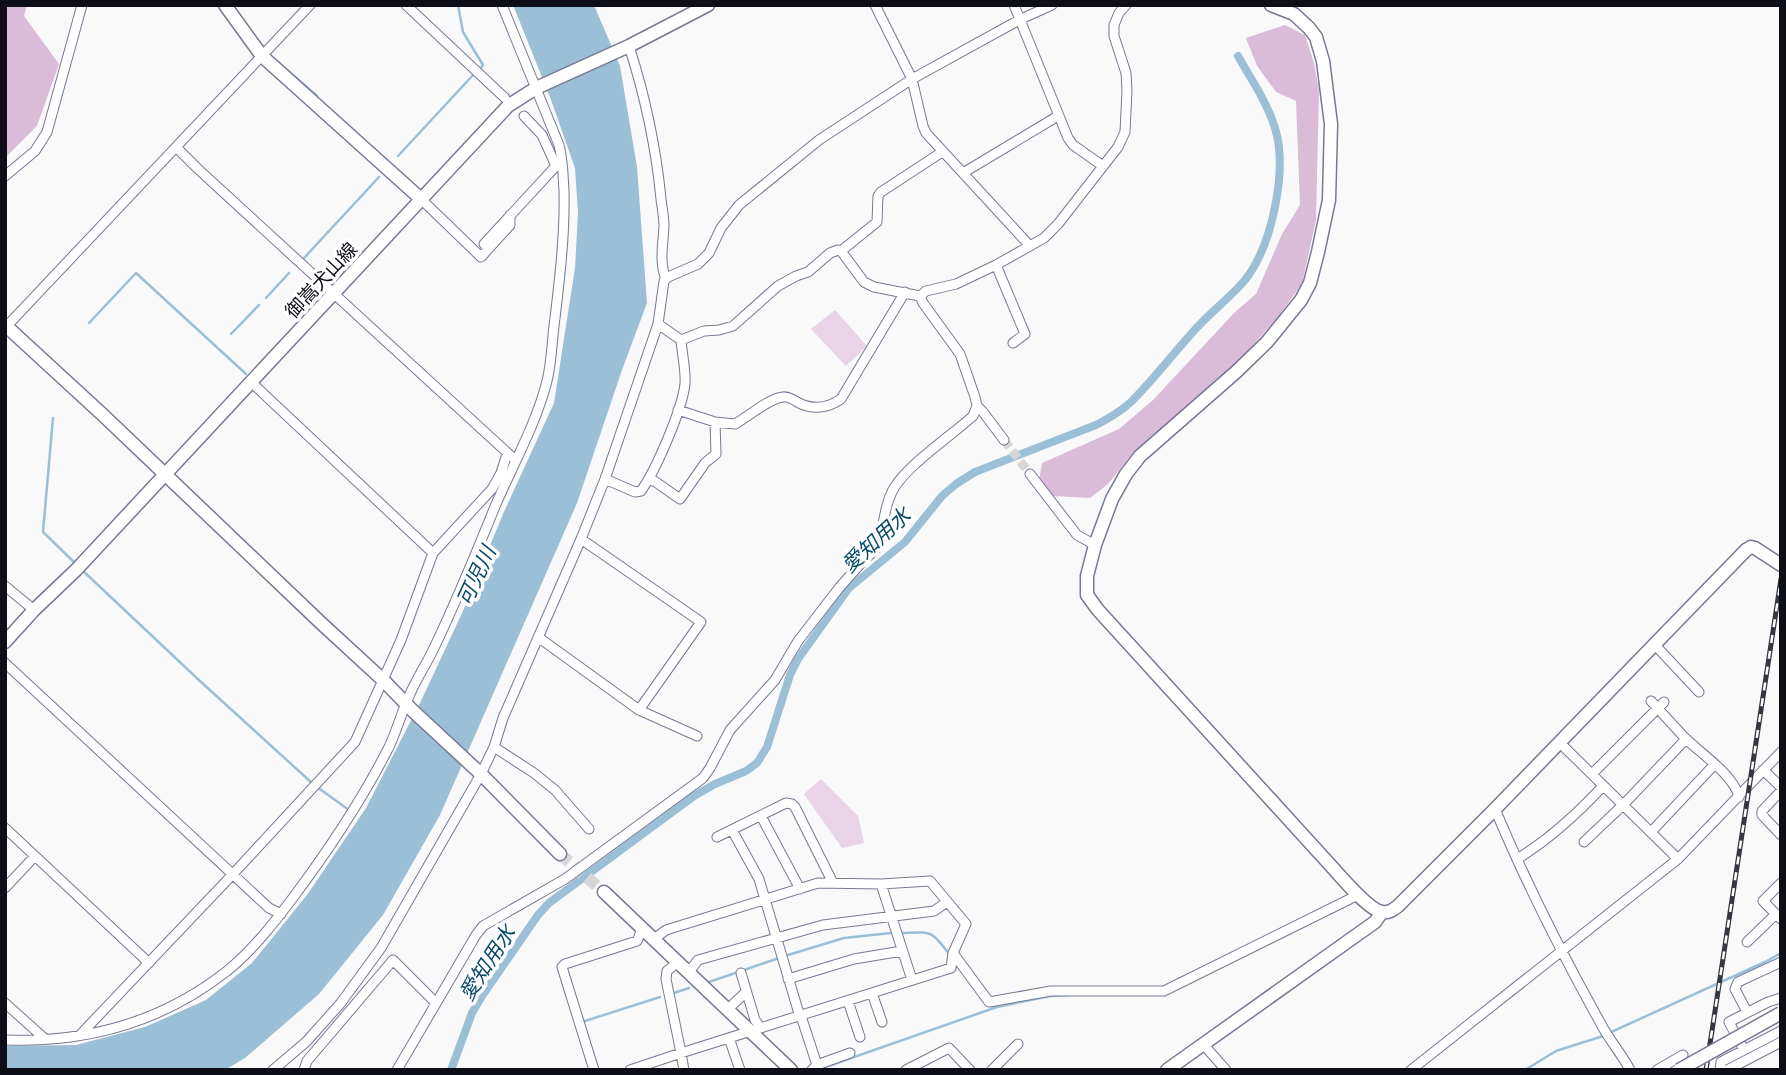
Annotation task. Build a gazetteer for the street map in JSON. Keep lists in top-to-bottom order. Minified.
{"streets":{"street":["御嵩犬山線"]},"water":["愛知用水","可児川"]}
